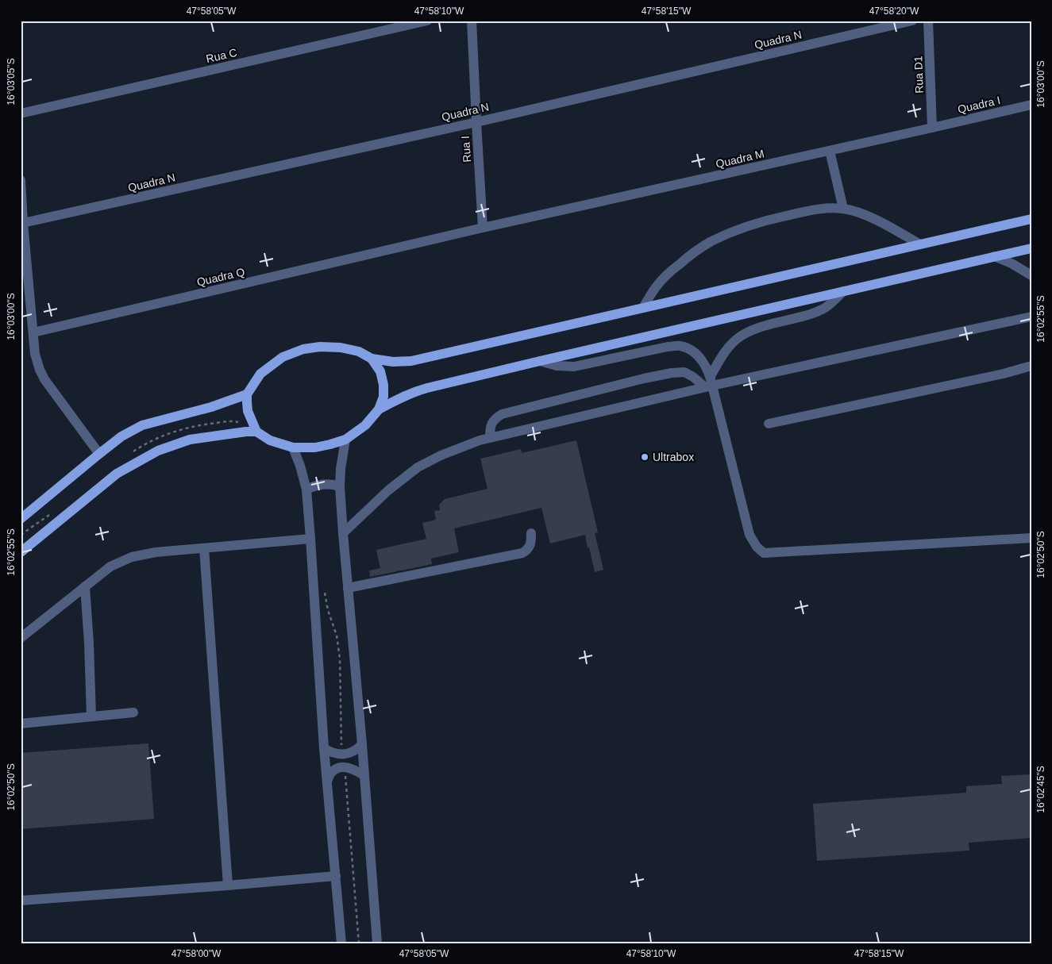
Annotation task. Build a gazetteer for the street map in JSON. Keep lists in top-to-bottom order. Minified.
{"streets":{"street":["Quadra N","Rua C","Rua D1","Quadra I","Rua I","Quadra M","Quadra Q"]},"crossings":[["Quadra N","Rua I"],["Rua D1","Quadra I"],["Rua D1","Quadra M"],["Quadra I","Quadra M"],["Rua I","Quadra M"],["Rua I","Quadra Q"],["Quadra M","Quadra Q"]],"places":["Ultrabox"],"coordinates":["47°58'05\"W","47°58'10\"W","47°58'15\"W","47°58'20\"W","16°03'05\"S","16°03'00\"S","16°02'55\"S","16°02'50\"S","16°02'45\"S","47°58'00\"W"]}
